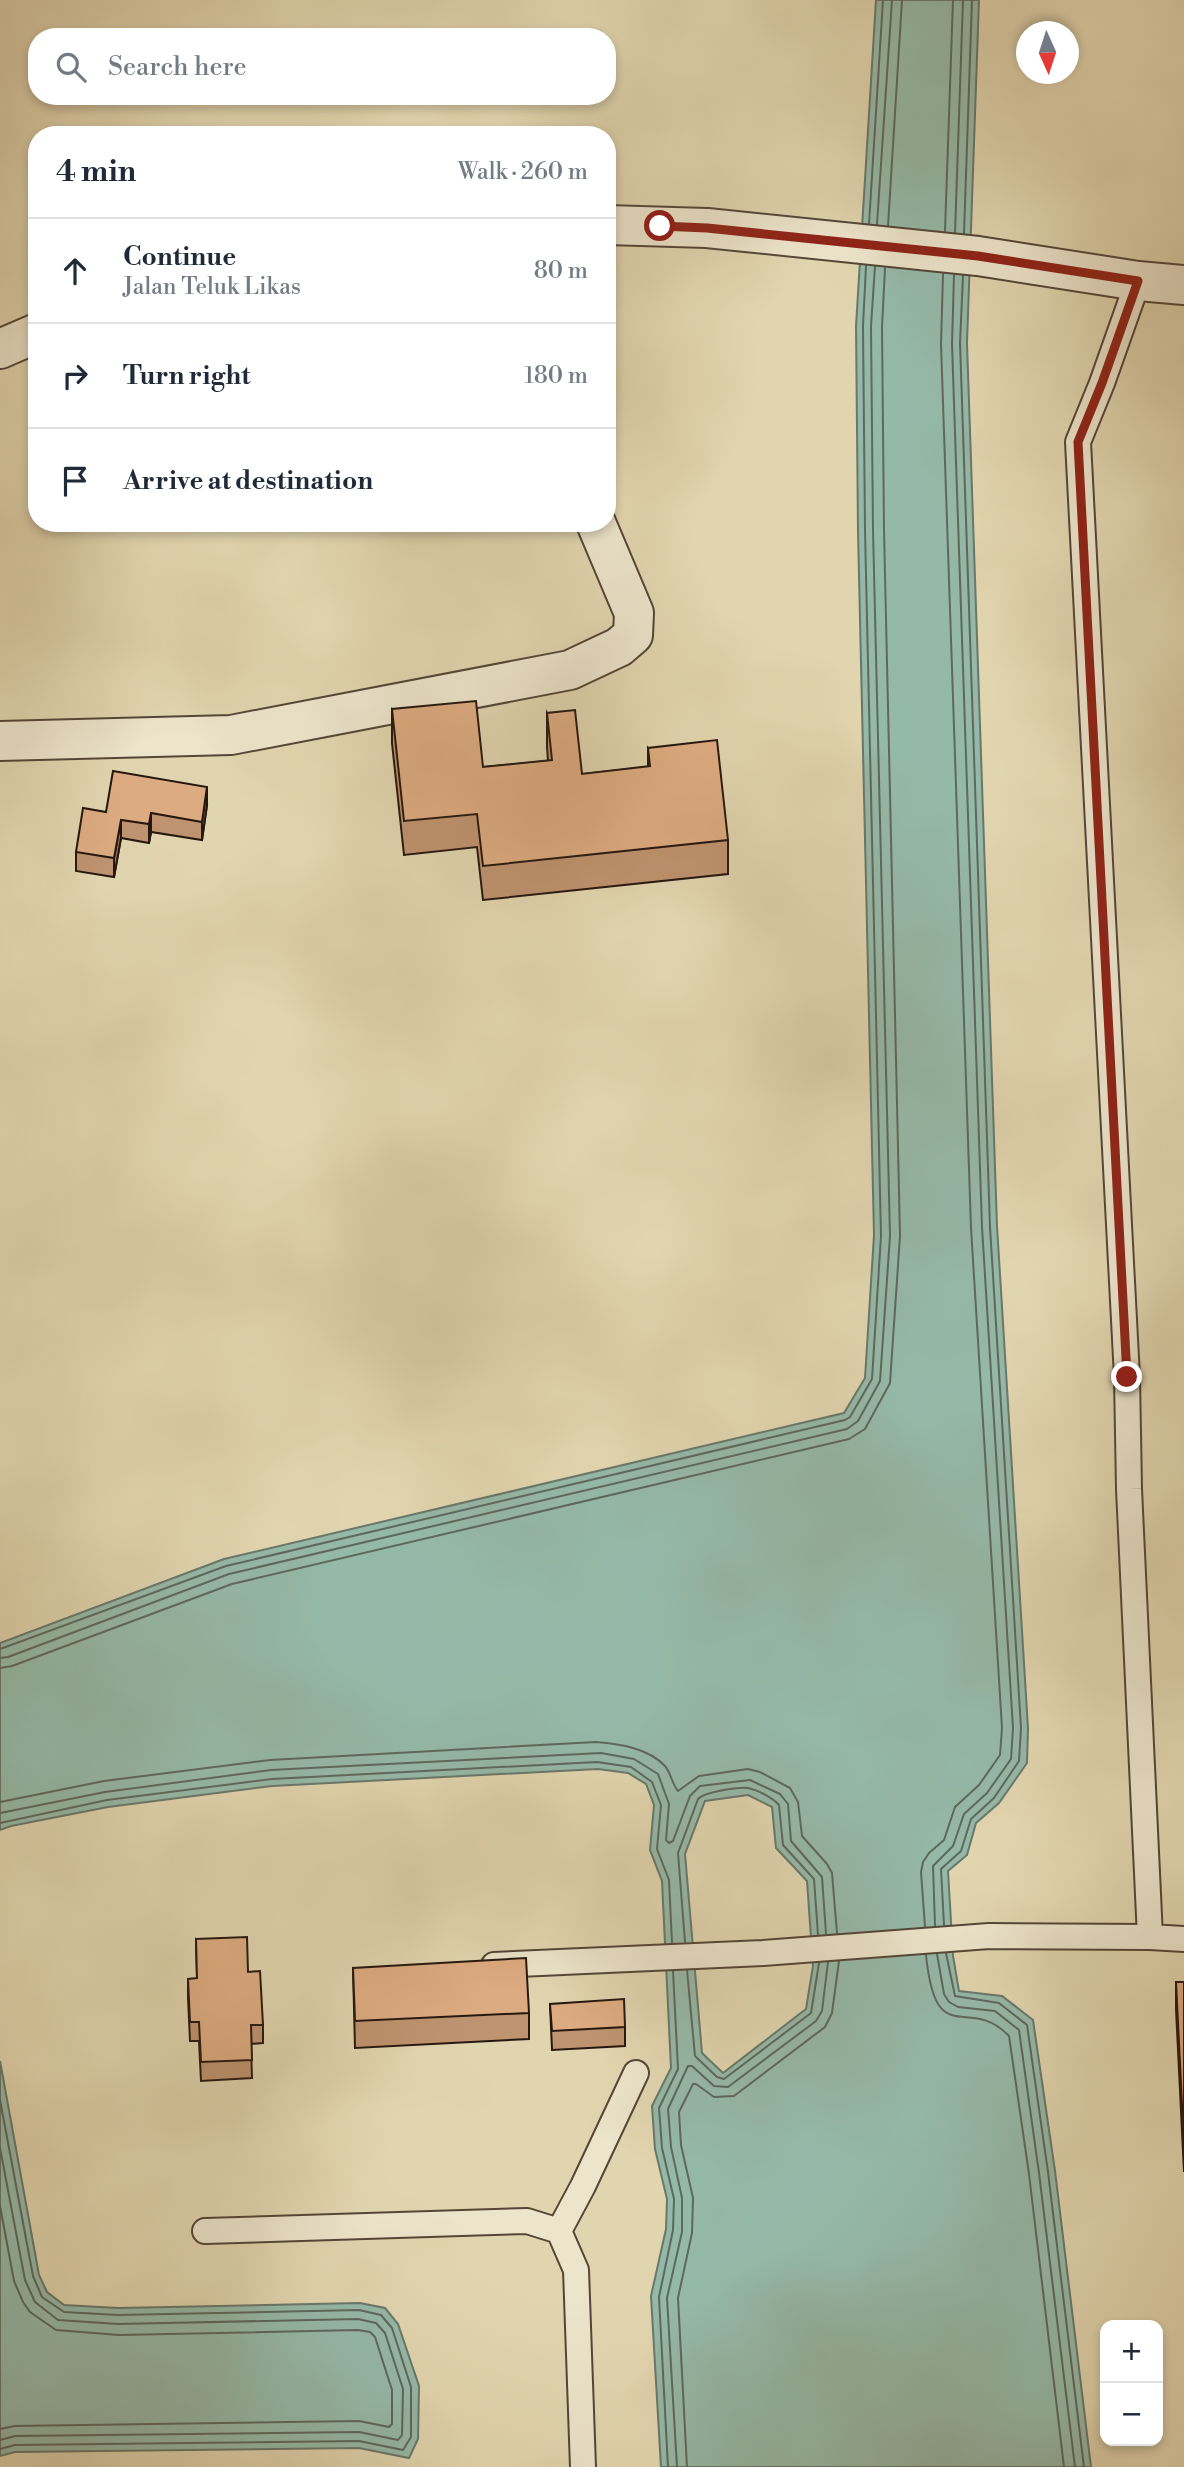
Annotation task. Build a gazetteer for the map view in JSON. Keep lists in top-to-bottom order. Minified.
{"north":"bottom","page":{"search":"Search here","heading":["4 min","Walk · 260 m"],"list":[["Continue","Jalan Teluk Likas","80 m"],["Turn right","180 m"],"Arrive at destination"],"map_buttons":["+","−"]}}
